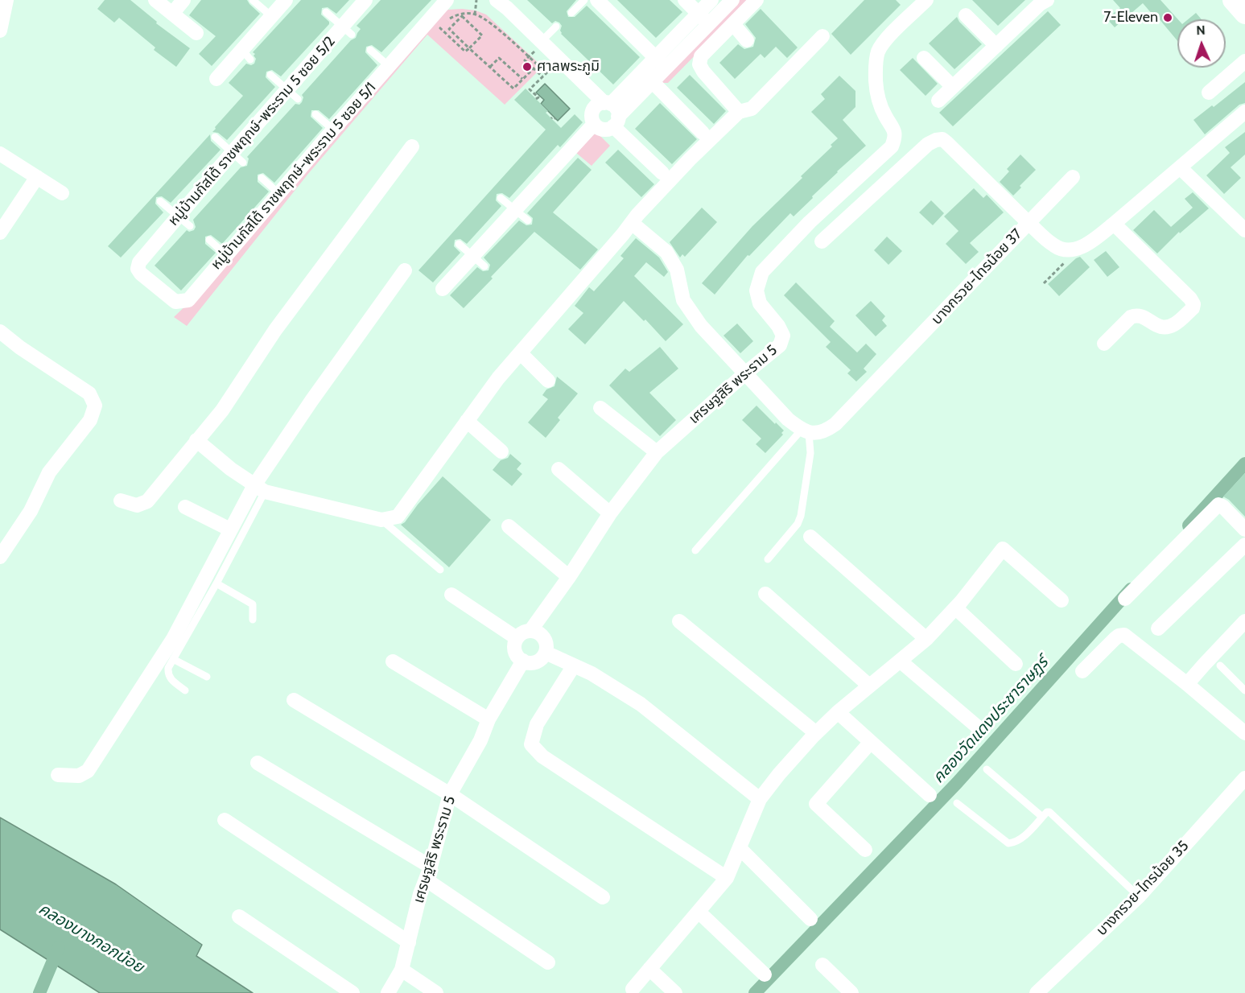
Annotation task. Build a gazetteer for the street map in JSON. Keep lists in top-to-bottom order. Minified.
{"streets":{"street":["หมู่บ้านกัสโต้ ราชพฤกษ์-พระราม 5 ซอย 5/2","หมู่บ้านกัสโต้ ราชพฤกษ์-พระราม 5 ซอย 5/1","บางกรวย-ไทรน้อย 37","เศรษฐสิริ พระราม 5","บางกรวย-ไทรน้อย 35"]},"crossings":[["หมู่บ้านกัสโต้ ราชพฤกษ์-พระราม 5 ซอย 5/2","หมู่บ้านกัสโต้ ราชพฤกษ์-พระราม 5 ซอย 5/1"]],"water":["คลองวัดแดงประชาราษฎร์","คลองบางกอกน้อย"],"places":["7-Eleven","ศาลพระภูมิ"],"north":"top"}
